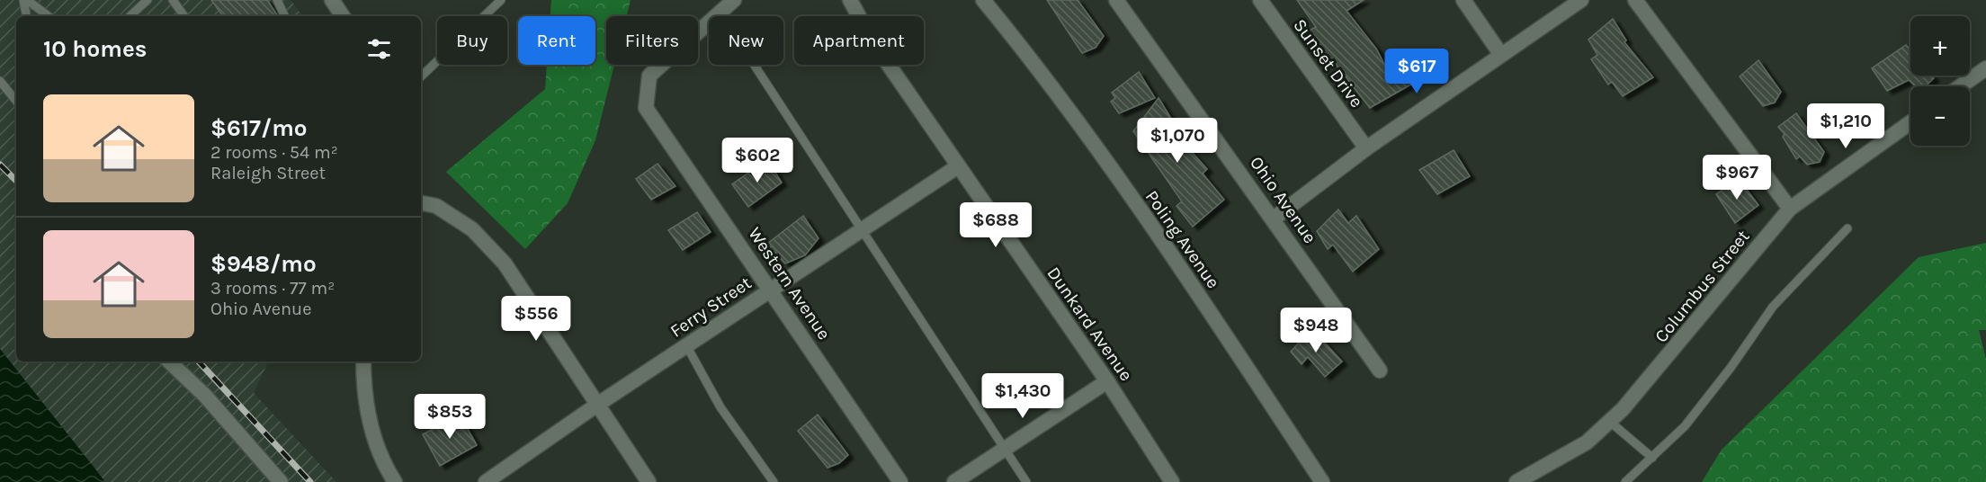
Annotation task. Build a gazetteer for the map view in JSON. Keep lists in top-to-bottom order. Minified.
{"streets":{"street":["Sunset Drive","Ohio Avenue","Poling Avenue","Western Avenue","Columbus Street","Ferry Street","Dunkard Avenue"]},"crossings":[["Western Avenue","Ferry Street"],["Ferry Street","Dunkard Avenue"]],"page":{"map_buttons":["+","−"],"chip":["Buy","Rent","Filters","New","Apartment"],"heading":"10 homes","price":["$617","$1,210","$1,070","$602","$967","$688","$556","$948","$1,430","$853"],"list":[{"name":"$617/mo","note":"2 rooms · 54 m² · Raleigh Street"},{"name":"$948/mo","note":"3 rooms · 77 m² · Ohio Avenue"}]}}
